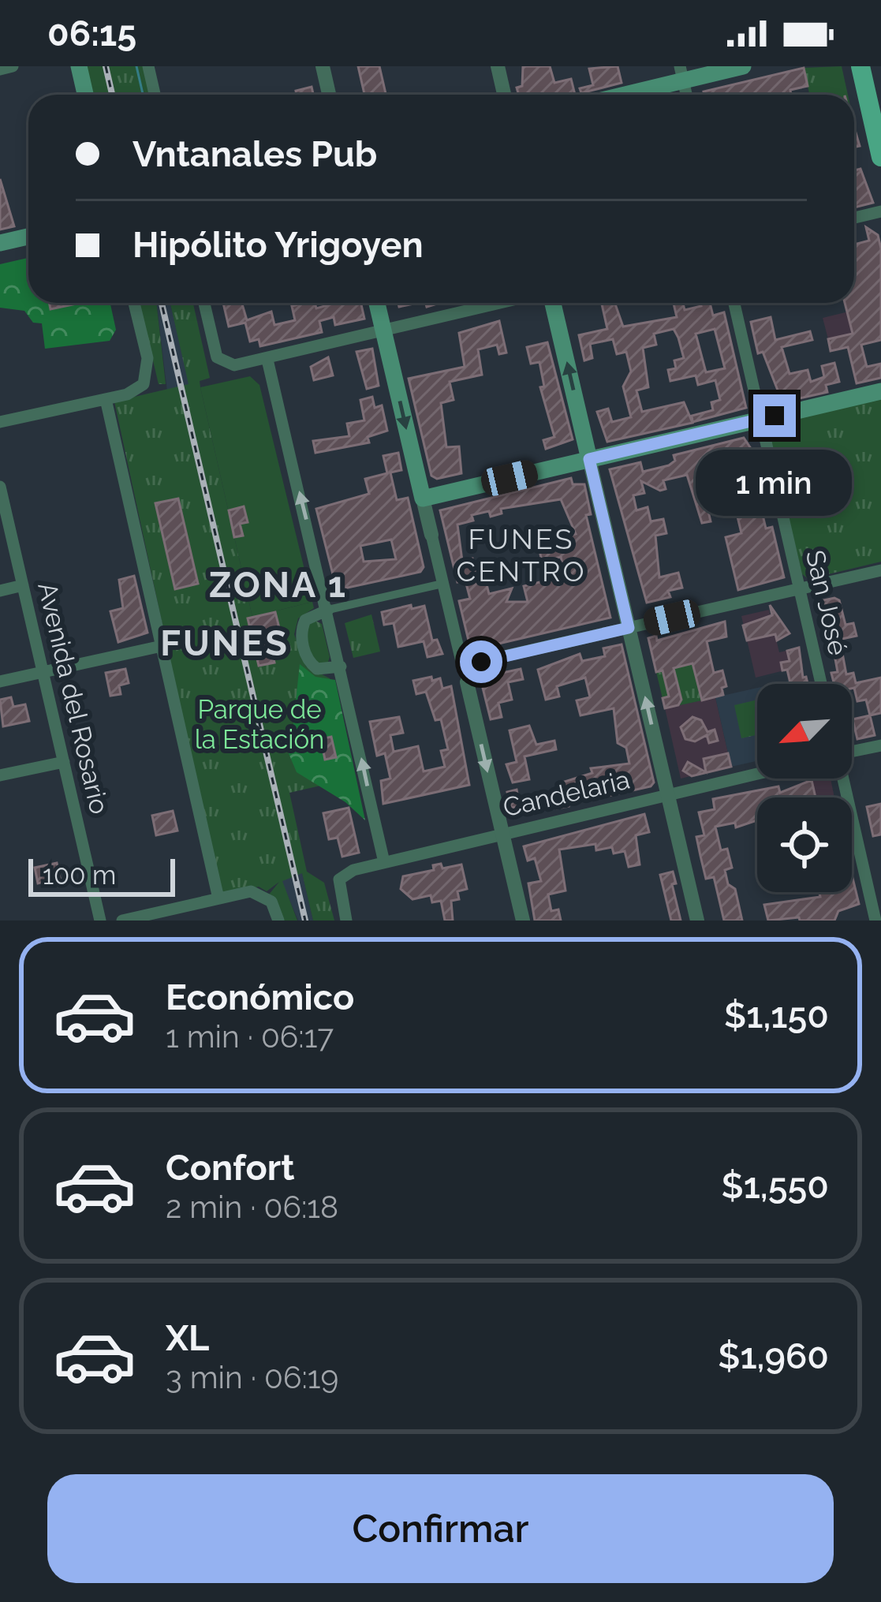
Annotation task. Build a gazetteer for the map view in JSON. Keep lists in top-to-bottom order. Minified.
{"streets":{"street":["San José","Avenida del Rosario","Candelaria"]},"districts":["FUNES CENTRO","ZONA 1","FUNES"],"parks":["Parque de la Estación"],"scale_bar":"100 m","north":"bottom left","page":{"status":"06:15","banner":["Vntanales Pub","Hipólito Yrigoyen"],"bubble":"1 min","scale":"100 m","list":[{"name":"Económico","note":"1 min · 06:17","value":"$1,150"},{"name":"Confort","note":"2 min · 06:18","value":"$1,550"},{"name":"XL","note":"3 min · 06:19","value":"$1,960"}],"buttons":"Confirmar"}}
